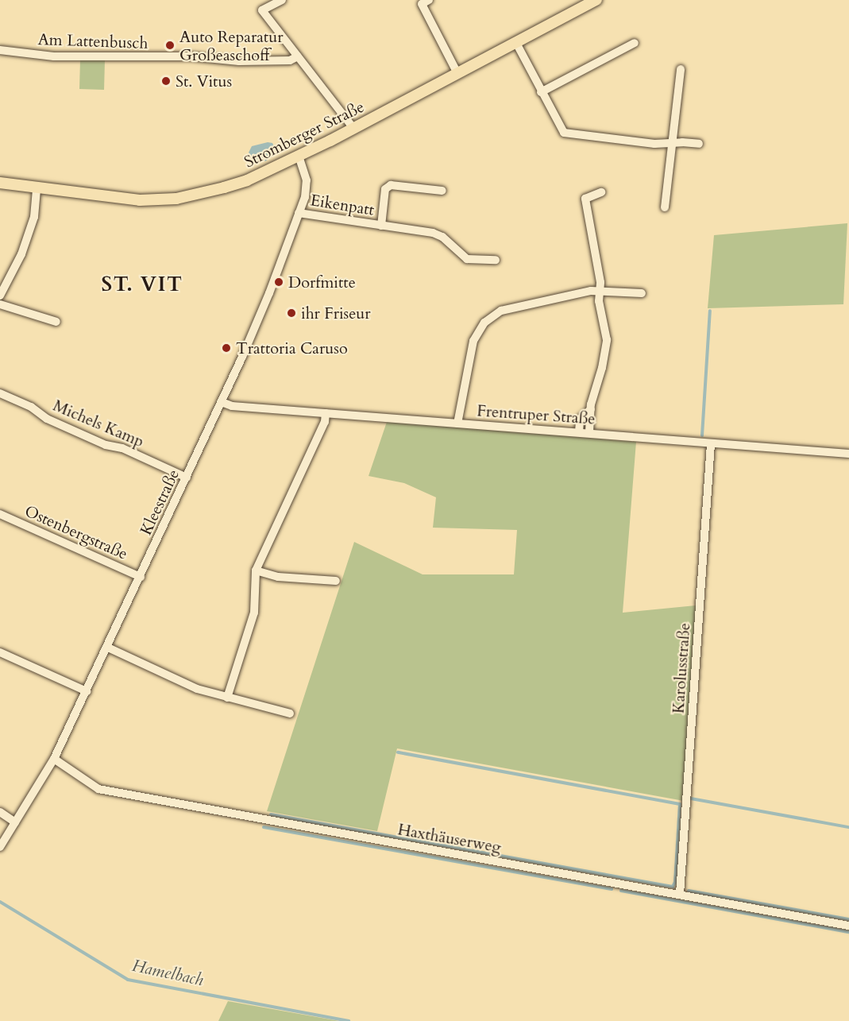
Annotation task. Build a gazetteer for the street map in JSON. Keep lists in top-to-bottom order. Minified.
{"streets":{"main road":["Stromberger Straße"],"street":["Am Lattenbusch","Eikenpatt","Frentruper Straße","Michels Kamp","Kleestraße","Ostenbergstraße","Karolusstraße","Haxthäuserweg"]},"crossings":[["Stromberger Straße","Kleestraße"],["Eikenpatt","Kleestraße"],["Frentruper Straße","Kleestraße"],["Frentruper Straße","Karolusstraße"],["Michels Kamp","Kleestraße"],["Kleestraße","Ostenbergstraße"],["Kleestraße","Haxthäuserweg"],["Karolusstraße","Haxthäuserweg"]],"districts":["ST. VIT"],"water":["Hamelbach"],"places":["Auto Reparatur Großeaschoff","St. Vitus","Dorfmitte","ihr Friseur","Trattoria Caruso"]}
